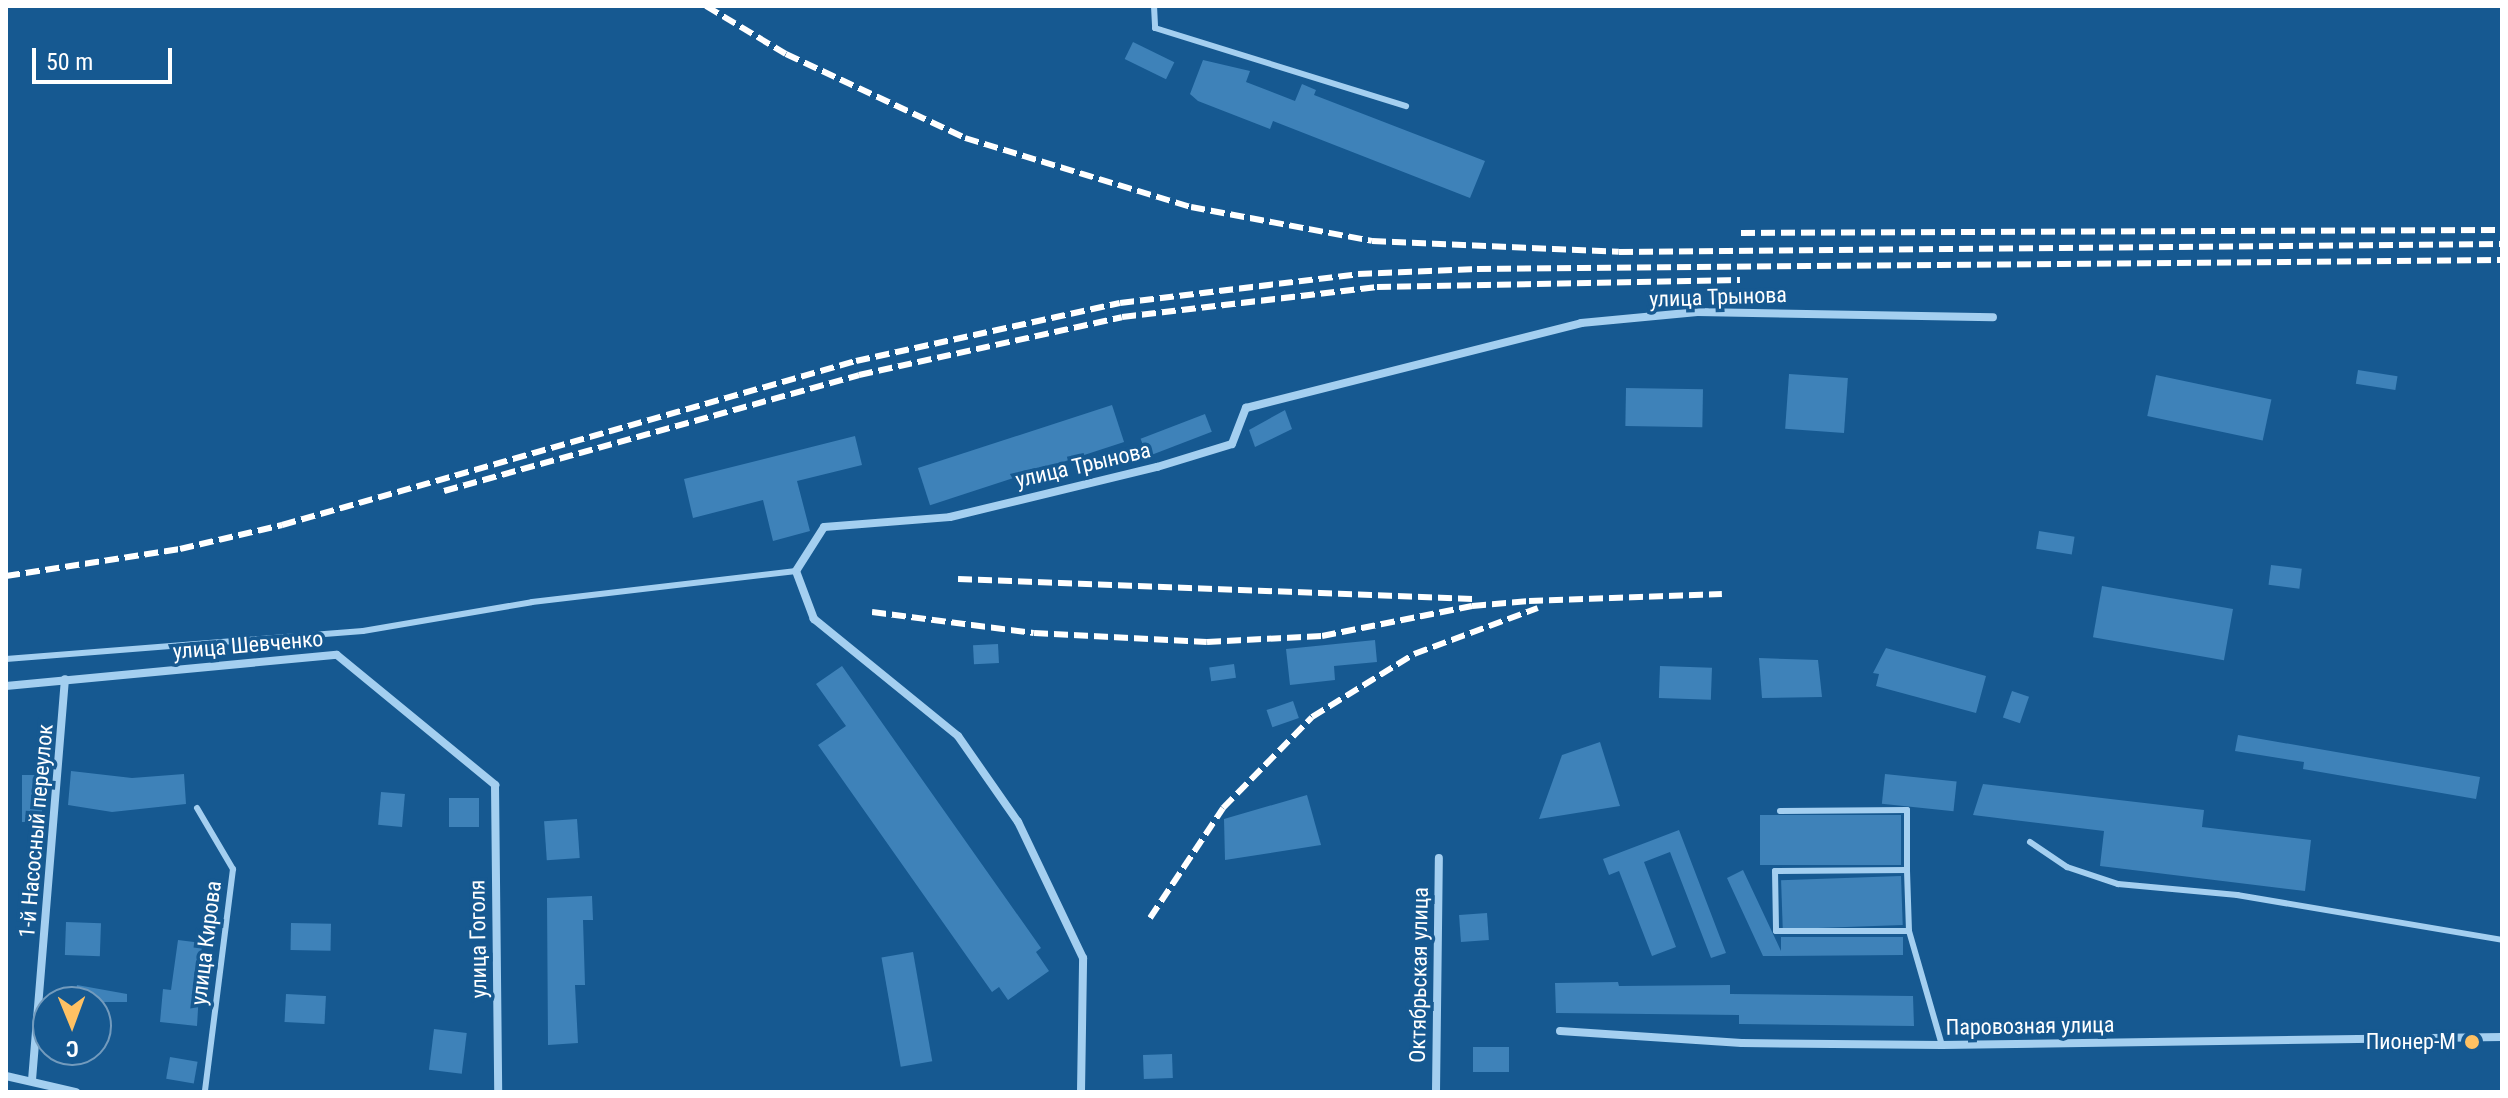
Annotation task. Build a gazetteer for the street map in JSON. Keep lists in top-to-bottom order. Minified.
{"streets":{"street":["улица Трынова","улица Шевченко","1-й Насосный переулок","улица Гоголя","Октябрьская улица","Паровозная улица"],"lane":["улица Кирова"]},"crossings":[["улица Шевченко","1-й Насосный переулок"],["улица Шевченко","улица Гоголя"]],"places":["Пионер-М"],"scale_bar":"50 m","north":"bottom"}
